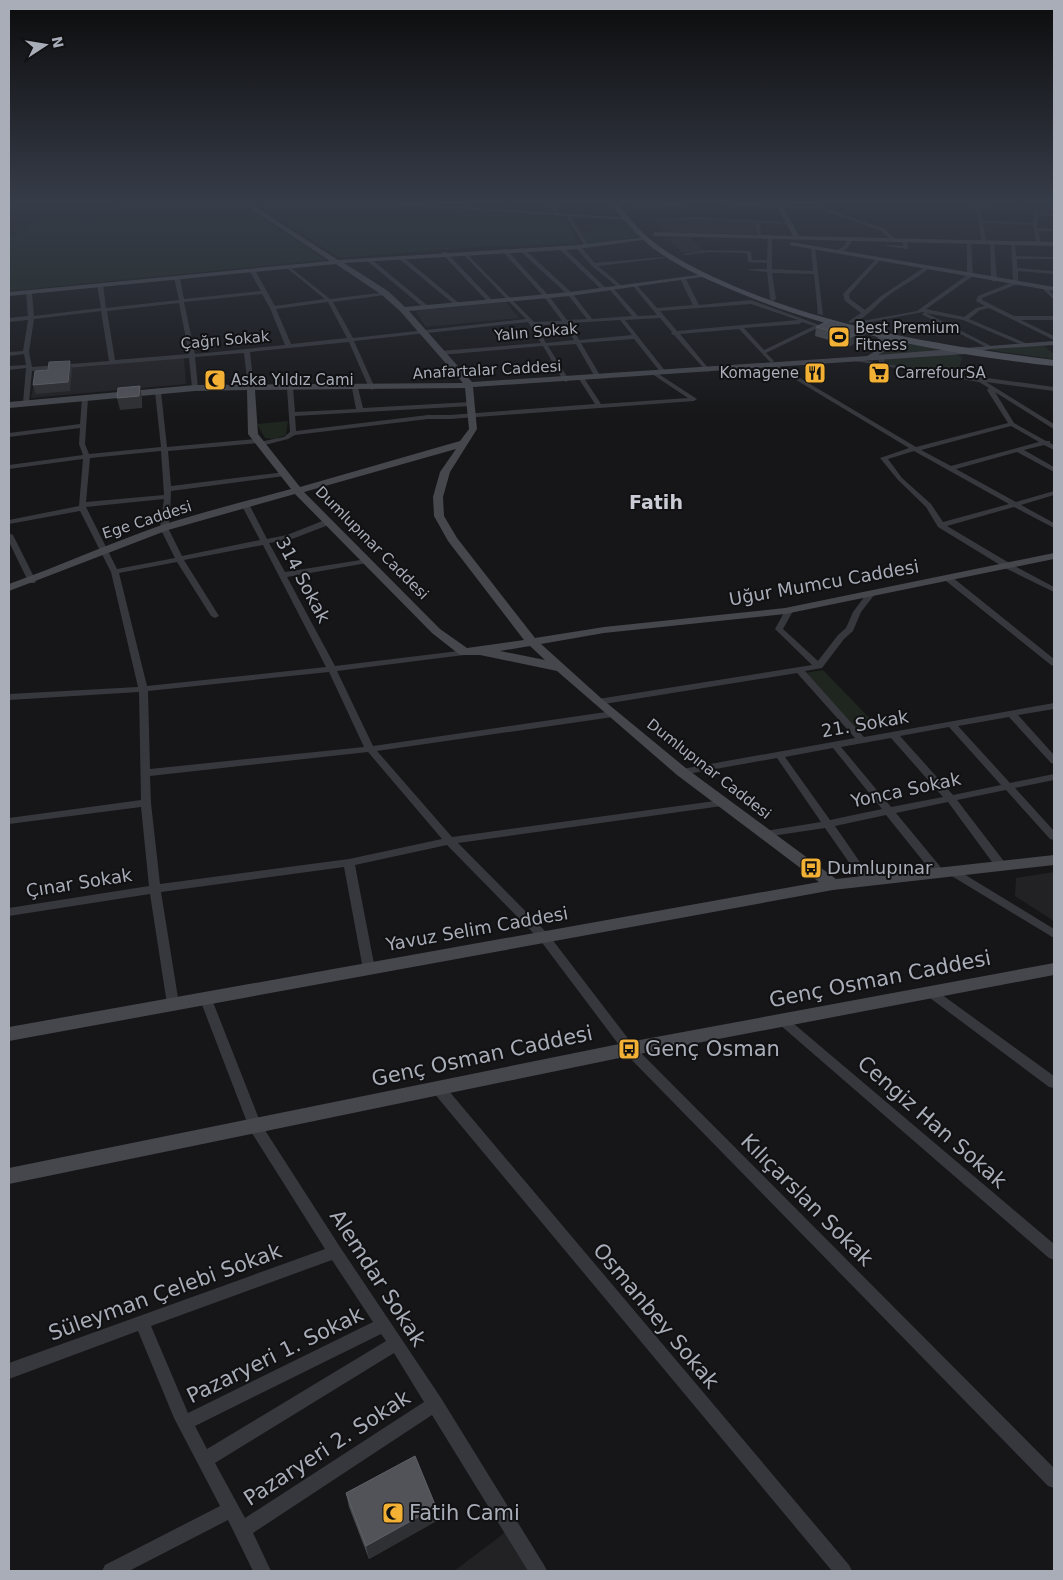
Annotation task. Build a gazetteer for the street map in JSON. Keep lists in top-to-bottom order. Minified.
{"streets":{"street":["Yalın Sokak","Çağrı Sokak","Anafartalar Caddesi","Ege Caddesi","Dumlupınar Caddesi","314 Sokak","Uğur Mumcu Caddesi","21. Sokak","Yonca Sokak","Çınar Sokak","Yavuz Selim Caddesi","Genç Osman Caddesi","Cengiz Han Sokak","Kılıçarslan Sokak","Alemdar Sokak","Süleyman Çelebi Sokak","Osmanbey Sokak","Pazaryeri 1. Sokak","Pazaryeri 2. Sokak"]},"crossings":[["Ege Caddesi","Dumlupınar Caddesi"],["Ege Caddesi","314 Sokak"],["Dumlupınar Caddesi","Uğur Mumcu Caddesi"],["Dumlupınar Caddesi","21. Sokak"],["Dumlupınar Caddesi","Yonca Sokak"],["Dumlupınar Caddesi","Çınar Sokak"],["Dumlupınar Caddesi","Yavuz Selim Caddesi"],["314 Sokak","Çınar Sokak"],["314 Sokak","Kılıçarslan Sokak"],["Çınar Sokak","Kılıçarslan Sokak"],["Yavuz Selim Caddesi","Kılıçarslan Sokak"],["Yavuz Selim Caddesi","Alemdar Sokak"],["Genç Osman Caddesi","Cengiz Han Sokak"],["Genç Osman Caddesi","Kılıçarslan Sokak"],["Genç Osman Caddesi","Alemdar Sokak"],["Genç Osman Caddesi","Osmanbey Sokak"],["Alemdar Sokak","Süleyman Çelebi Sokak"],["Alemdar Sokak","Pazaryeri 1. Sokak"],["Alemdar Sokak","Pazaryeri 2. Sokak"]],"districts":["Fatih"],"places":{"sports":["Best Premium Fitness"],"restaurant":["Komagene"],"supermarket":["CarrefourSA"],"mosque":["Aska Yıldız Cami","Fatih Cami"],"bus stop":["Dumlupınar","Genç Osman"]},"north":"right"}
